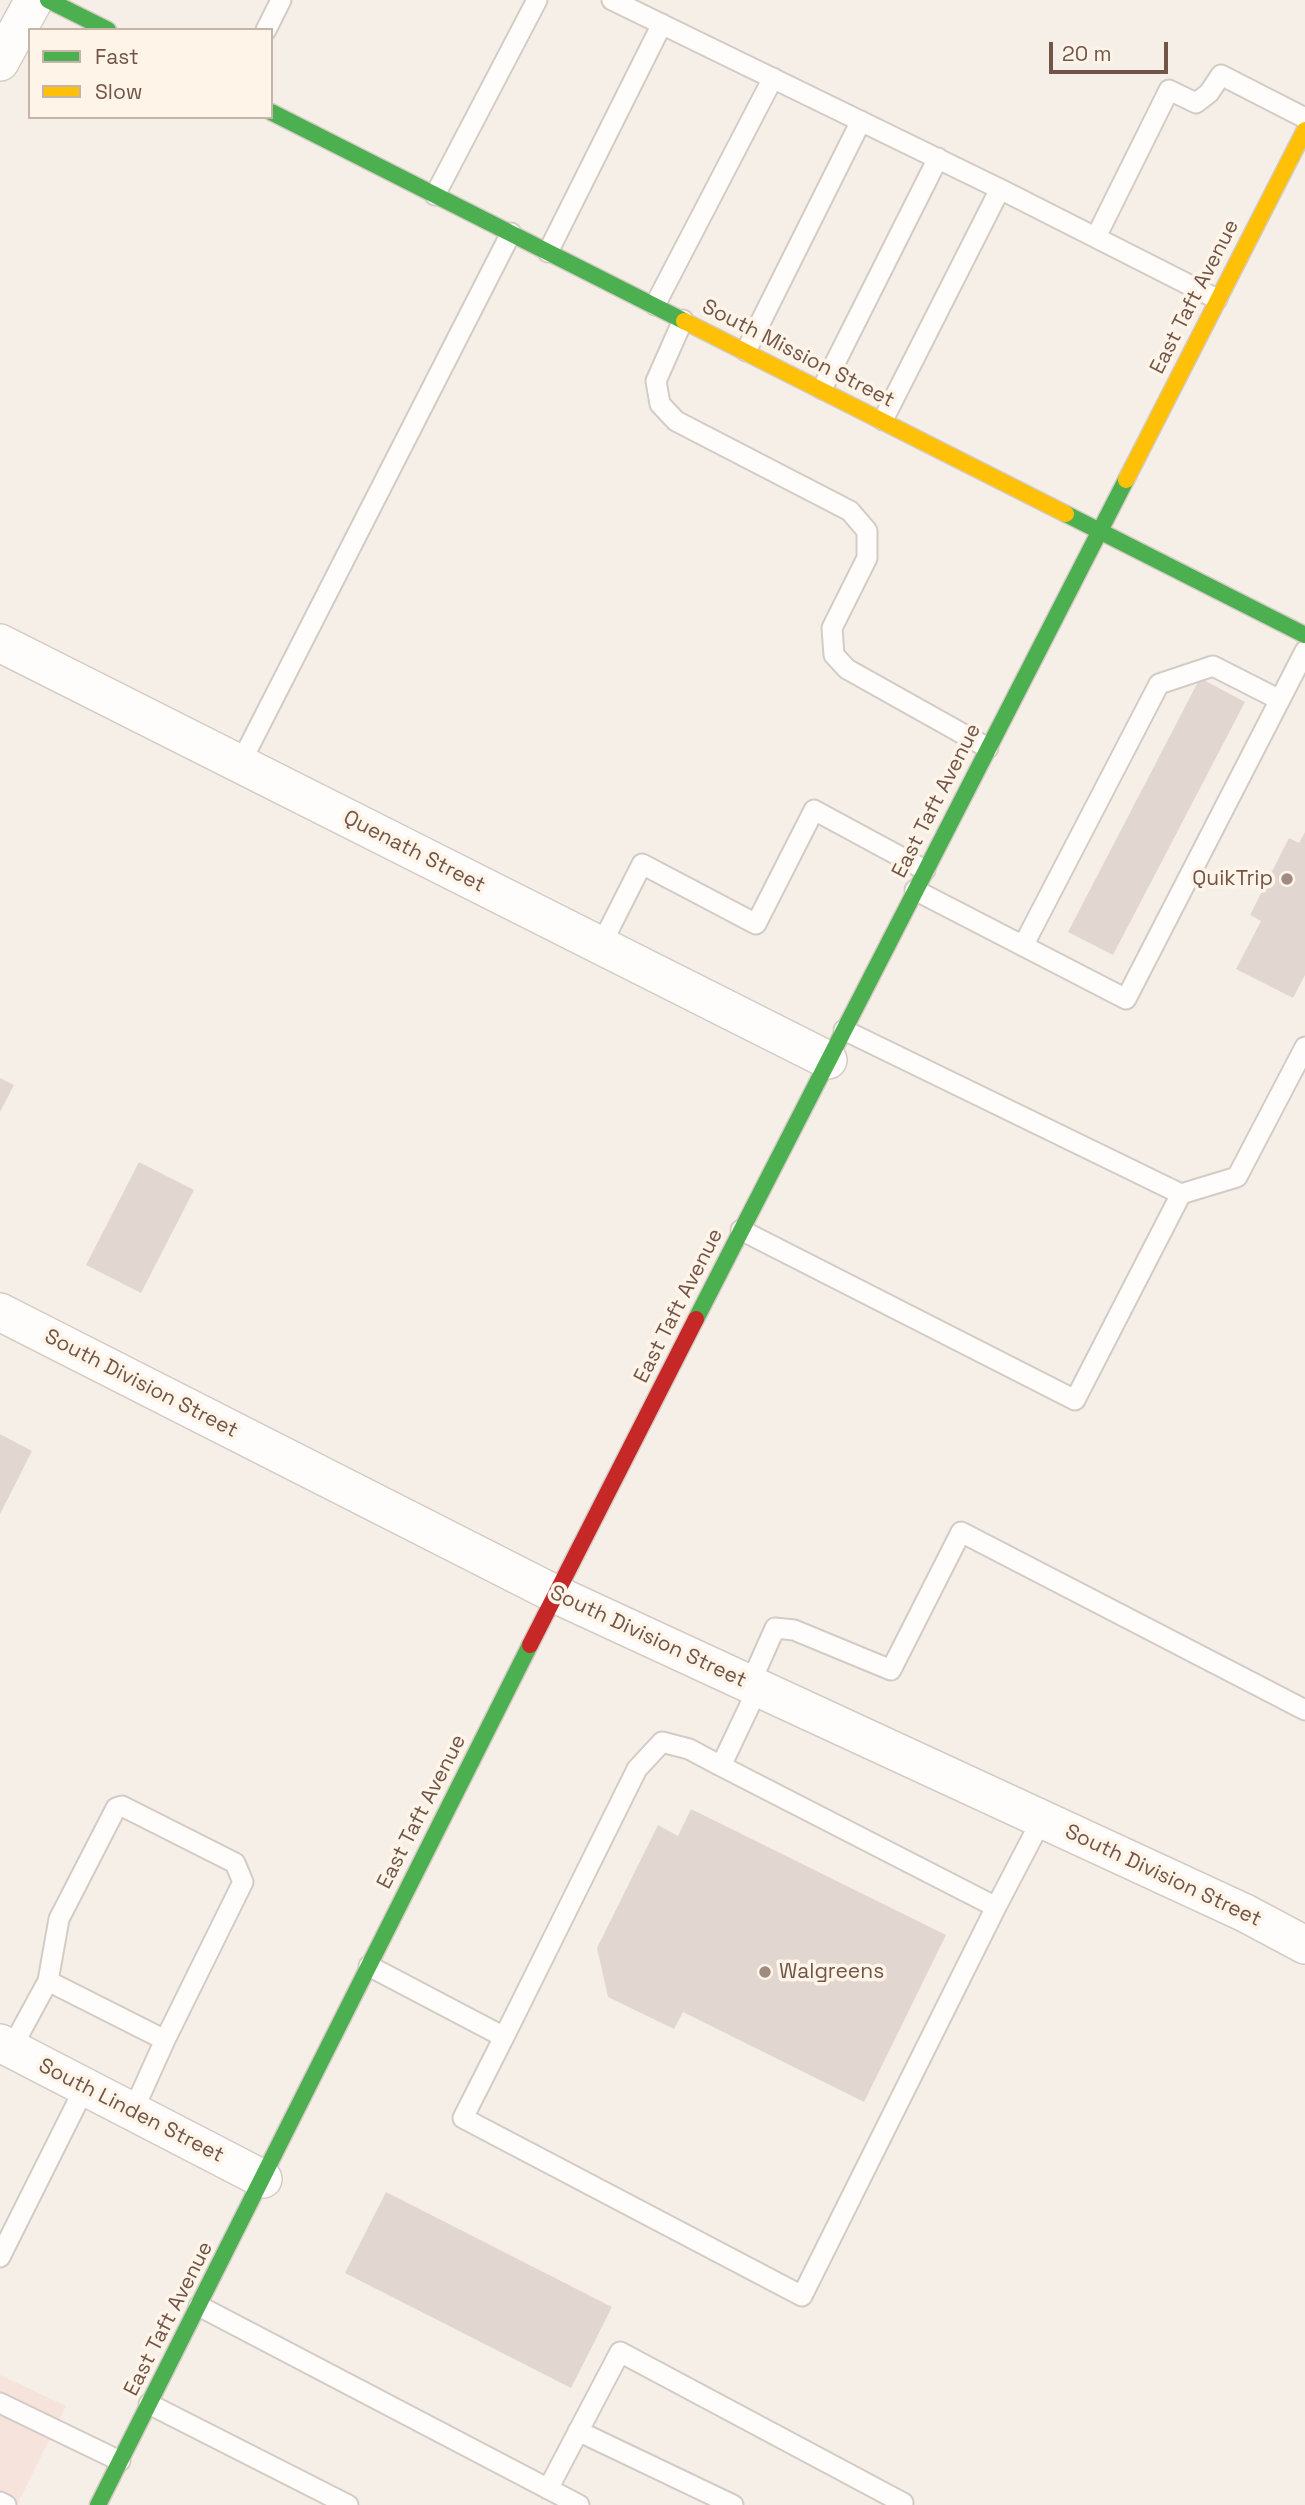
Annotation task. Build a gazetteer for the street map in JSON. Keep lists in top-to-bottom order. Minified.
{"streets":{"main road":["East Taft Avenue","South Mission Street"],"street":["Quenath Street","South Division Street","South Linden Street"]},"crossings":[["East Taft Avenue","South Mission Street"],["East Taft Avenue","Quenath Street"],["East Taft Avenue","South Division Street"],["East Taft Avenue","South Linden Street"]],"places":["QuikTrip","Walgreens"],"legend":["Fast","Slow"],"scale_bar":"20 m"}
